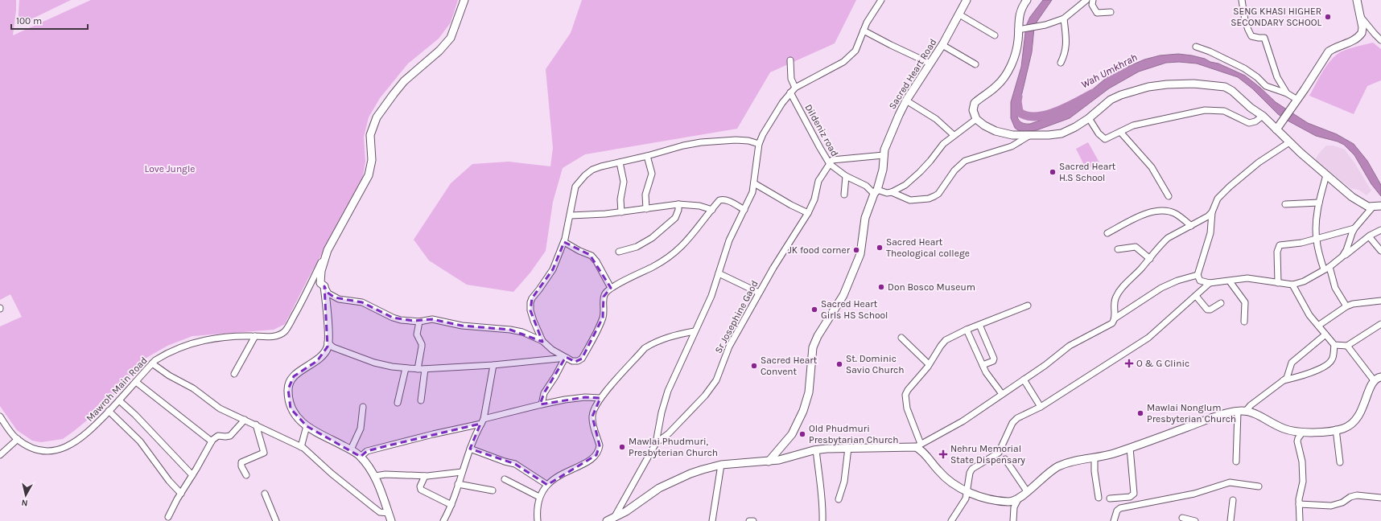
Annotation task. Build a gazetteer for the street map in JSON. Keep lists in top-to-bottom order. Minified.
{"streets":{"street":["Sacred Heart Road","Dildeniz road","Sr Josephine Gaod","Mawroh Main Road"]},"crossings":[["Sacred Heart Road","Dildeniz road"],["Dildeniz road","Sr Josephine Gaod"]],"water":["Wah Umkhrah"],"parks":["Love Jungle"],"places":{"other":["SENG KHASI HIGHER SECONDARY SCHOOL","Sacred Heart H.S School","Sacred Heart Theological college","JK food corner","Don Bosco Museum","Sacred Heart Girls HS School","St. Dominic Savio Church","Sacred Heart Convent","Mawlai Nonglum Presbyterian Church","Old Phudmuri Presbytarian Church","Mawlai Phudmuri, Presbyterian Church"],"health":["O & G Clinic","Nehru Memorial State Dispensary"]},"scale_bar":"100 m","north":"bottom"}
